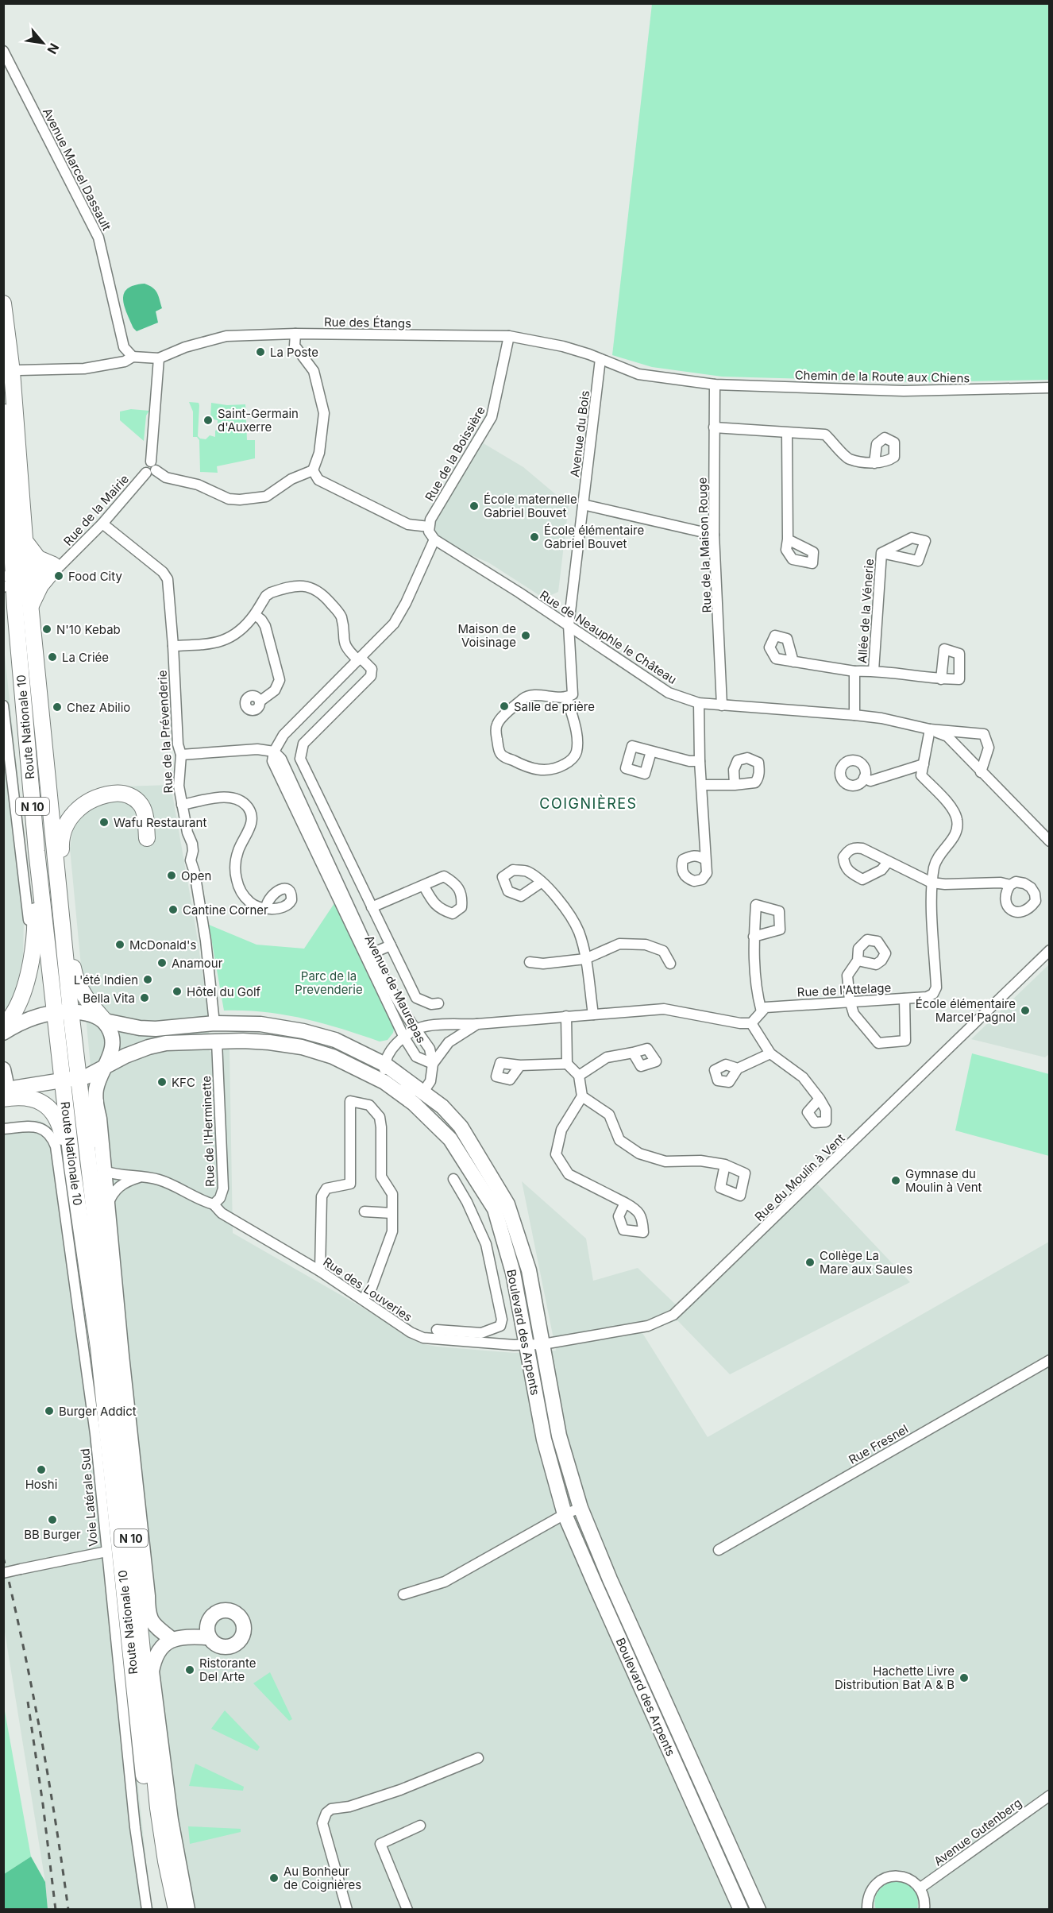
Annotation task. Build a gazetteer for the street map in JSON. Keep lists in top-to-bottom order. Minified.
{"streets":{"main road":["Route Nationale 10","N 10"],"street":["Avenue Marcel Dassault","Rue des Étangs","Chemin de la Route aux Chiens","Avenue du Bois","Rue de la Boissière","Rue de la Mairie","Rue de la Maison Rouge","Allée de la Vénerie","Rue de Neauphle le Château","Rue de la Prévenderie","Avenue de Maurepas","Rue de l'Attelage","Rue de l'Herminette","Rue du Moulin à Vent","Rue des Louveries","Boulevard des Arpents","Rue Fresnel","Voie Latérale Sud","Avenue Gutenberg"]},"crossings":[["Avenue Marcel Dassault","Rue des Étangs"],["Rue des Étangs","Chemin de la Route aux Chiens"],["Rue des Étangs","Avenue du Bois"],["Rue des Étangs","Rue de la Boissière"],["Rue des Étangs","Rue de la Mairie"],["Rue des Étangs","Rue de la Maison Rouge"],["Chemin de la Route aux Chiens","Rue de la Maison Rouge"],["Avenue du Bois","Rue de Neauphle le Château"],["Rue de la Mairie","Route Nationale 10"],["Rue de la Mairie","Rue de la Prévenderie"],["Rue de la Mairie","N 10"],["Rue de la Maison Rouge","Rue de Neauphle le Château"],["Allée de la Vénerie","Rue de Neauphle le Château"],["Rue de Neauphle le Château","Rue de l'Attelage"],["Route Nationale 10","N 10"],["Route Nationale 10","Boulevard des Arpents"],["Rue de la Prévenderie","Boulevard des Arpents"],["N 10","Boulevard des Arpents"],["Rue de l'Herminette","Rue des Louveries"],["Rue de l'Herminette","Boulevard des Arpents"],["Rue du Moulin à Vent","Rue des Louveries"],["Rue du Moulin à Vent","Boulevard des Arpents"],["Rue des Louveries","Boulevard des Arpents"]],"districts":["COIGNIÈRES"],"parks":["Parc de la Prevenderie"],"places":["La Poste","Saint-Germain d'Auxerre","École maternelle Gabriel Bouvet","École élémentaire Gabriel Bouvet","Food City","N'10 Kebab","Maison de Voisinage","La Criée","Salle de prière","Chez Abilio","Wafu Restaurant","Open","Cantine Corner","McDonald's","Anamour","L'été Indien","Hôtel du Golf","Bella Vita","École élémentaire Marcel Pagnol","KFC","Gymnase du Moulin à Vent","Collège La Mare aux Saules","Burger Addict","Hoshi","BB Burger","Ristorante Del Arte","Hachette Livre Distribution Bat A & B","Au Bonheur de Coignières"],"north":"bottom right"}
